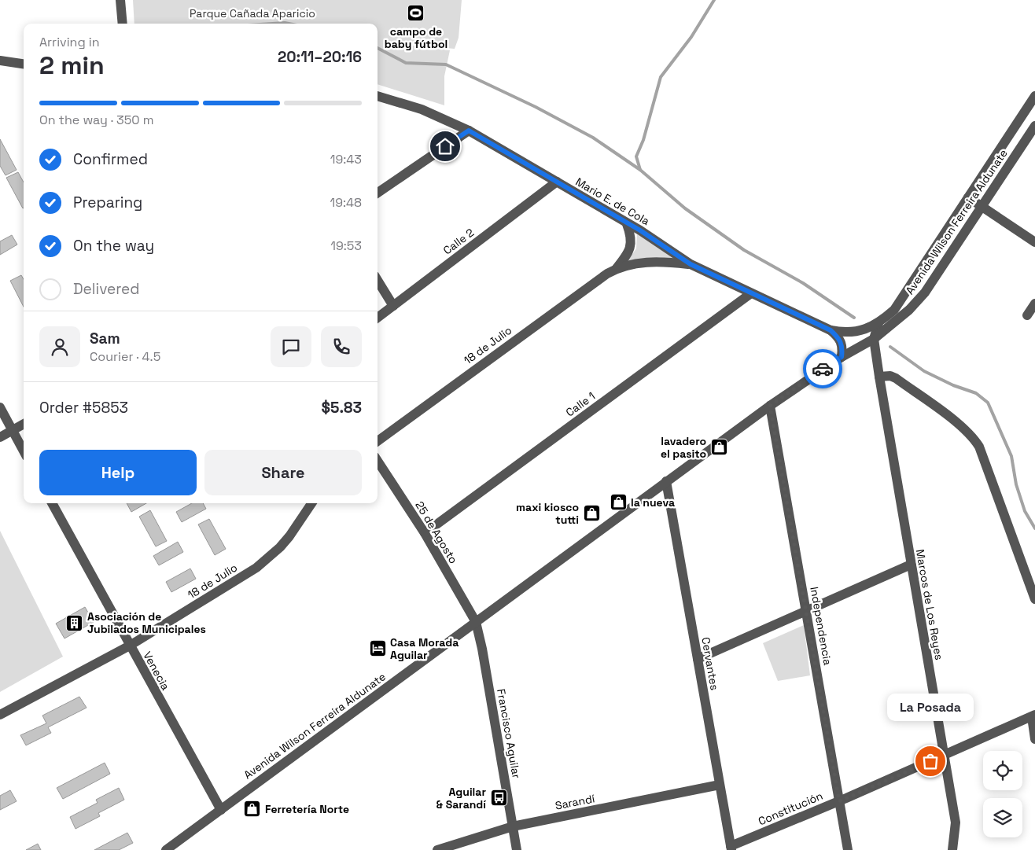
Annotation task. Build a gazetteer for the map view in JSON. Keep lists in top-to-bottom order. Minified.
{"streets":{"street":["Mario E. de Cola","Avenida Wilson Ferreira Aldunate","Calle 2","18 de Julio","Calle 1","25 de Agosto","Marcos de Los Reyes","Independencia","Cervantes","Venecia","Francisco Aguilar","Sarandí","Constitución"]},"crossings":[["Mario E. de Cola","Avenida Wilson Ferreira Aldunate"],["Mario E. de Cola","Calle 2"],["Mario E. de Cola","18 de Julio"],["Mario E. de Cola","Calle 1"],["Avenida Wilson Ferreira Aldunate","25 de Agosto"],["Avenida Wilson Ferreira Aldunate","Marcos de Los Reyes"],["Avenida Wilson Ferreira Aldunate","Independencia"],["Avenida Wilson Ferreira Aldunate","Cervantes"],["Avenida Wilson Ferreira Aldunate","Venecia"],["Avenida Wilson Ferreira Aldunate","Francisco Aguilar"],["18 de Julio","Venecia"],["Calle 1","25 de Agosto"],["25 de Agosto","Francisco Aguilar"],["Marcos de Los Reyes","Constitución"],["Independencia","Constitución"],["Cervantes","Sarandí"],["Cervantes","Constitución"],["Francisco Aguilar","Sarandí"]],"parks":["Parque Cañada Aparicio"],"places":{"sports":["campo de baby fútbol"],"shop":["lavadero el pasito","la nueva","maxi kiosco tutti","Ferretería Norte"],"building":["Asociación de Jubilados Municipales"],"hotel":["Casa Morada Aguilar"],"other":["La Posada"],"bus stop":["Aguilar & Sarandí"]},"page":{"heading":["2 min","Arriving in","20:11–20:16"],"panel":["Sam","Courier · 4.5","Order #5853","$5.83"],"bar":"On the way · 350 m","list":[["Confirmed","19:43"],["Preparing","19:48"],["On the way","19:53"],"Delivered"],"buttons":["Help","Share"],"bubble":"La Posada"}}
